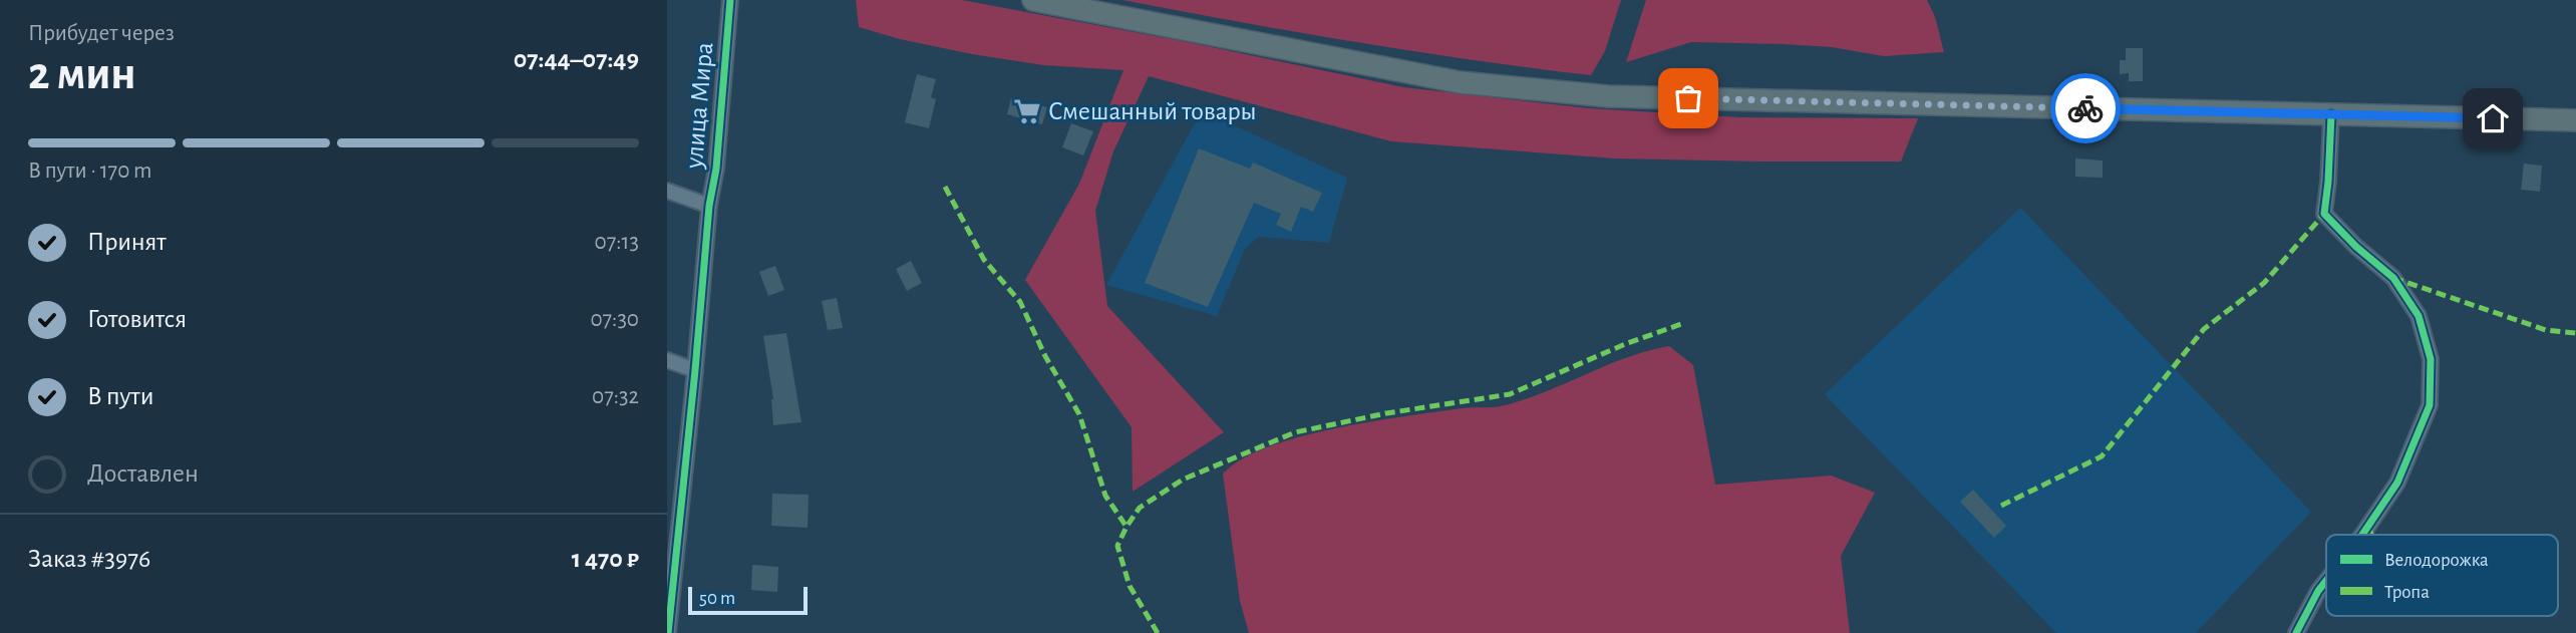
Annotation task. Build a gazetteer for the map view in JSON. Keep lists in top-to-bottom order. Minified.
{"streets":{"street":["улица Мира"]},"places":{"supermarket":["Смешанный товары"]},"legend":["Велодорожка","Тропа"],"scale_bar":"50 m","page":{"heading":["2 мин","Прибудет через","07:44–07:49"],"panel":["Заказ #3976","1 470 ₽"],"bar":"В пути · 170 m","list":[["Принят","07:13"],["Готовится","07:30"],["В пути","07:32"],"Доставлен"],"scale":"50 m"}}
